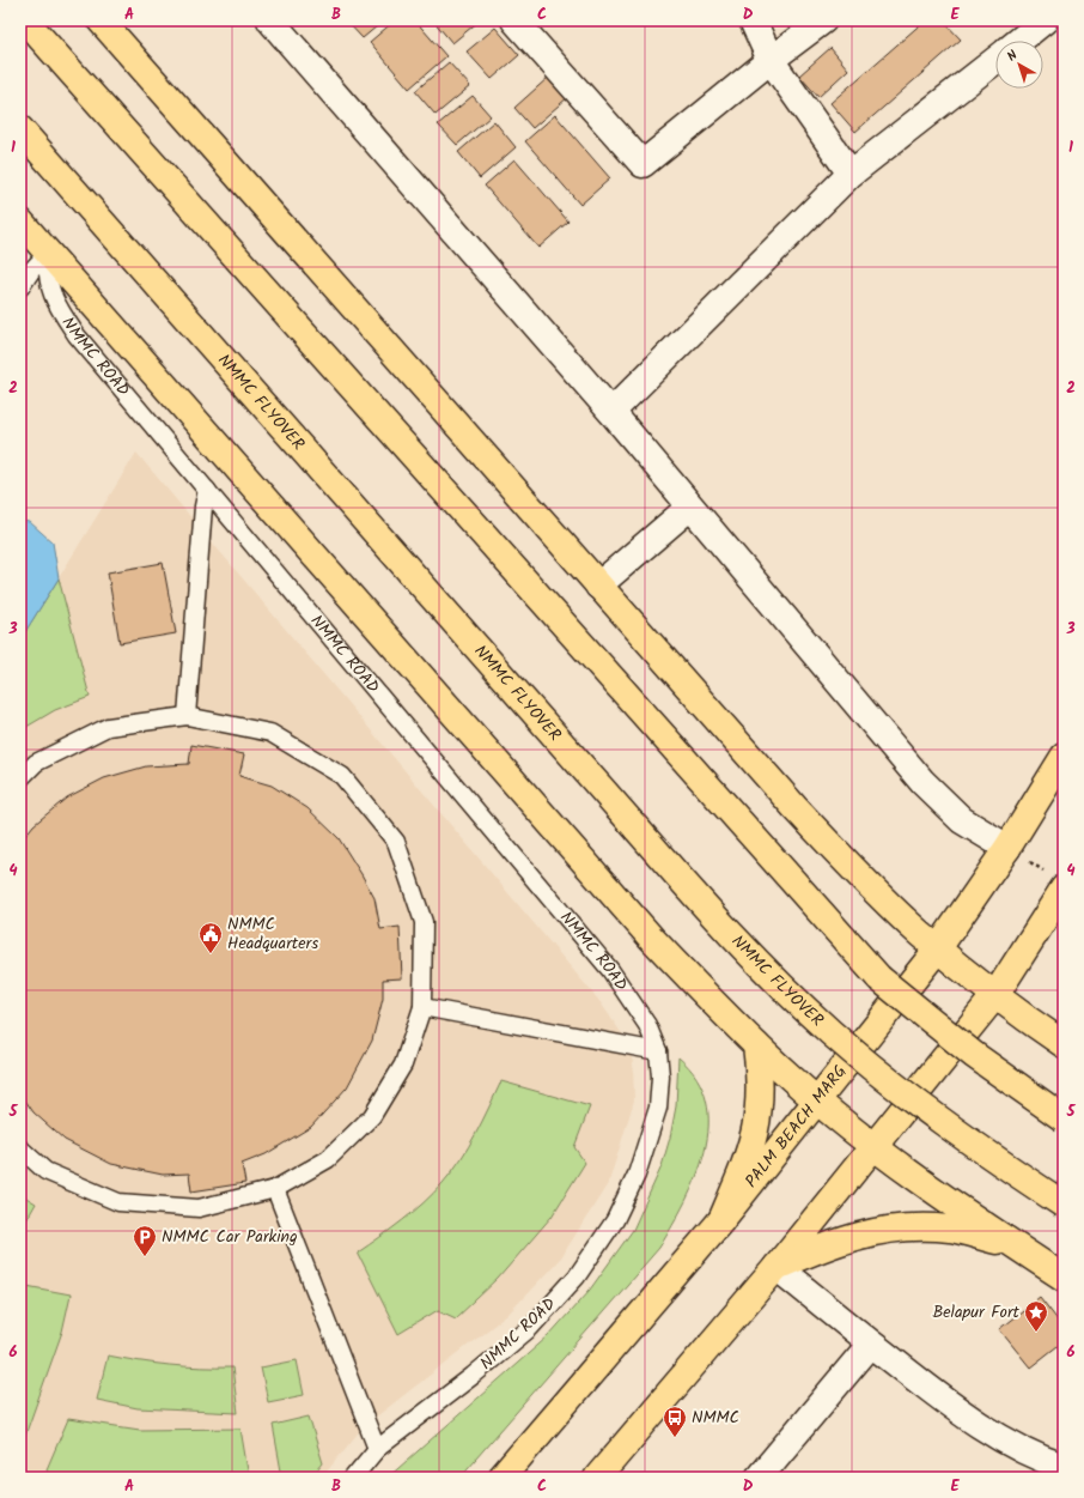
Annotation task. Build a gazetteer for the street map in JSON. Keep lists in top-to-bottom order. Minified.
{"streets":{"main road":["NMMC FLYOVER","PALM BEACH MARG"],"lane":["NMMC ROAD"]},"places":{"public building":["NMMC Headquarters"],"parking":["NMMC Car Parking"],"place":["Belapur Fort"],"bus stop":["NMMC"]},"north":"top left","grid":{"columns":["A","B","C","D","E"],"rows":["1","2","3","4","5","6"]}}
